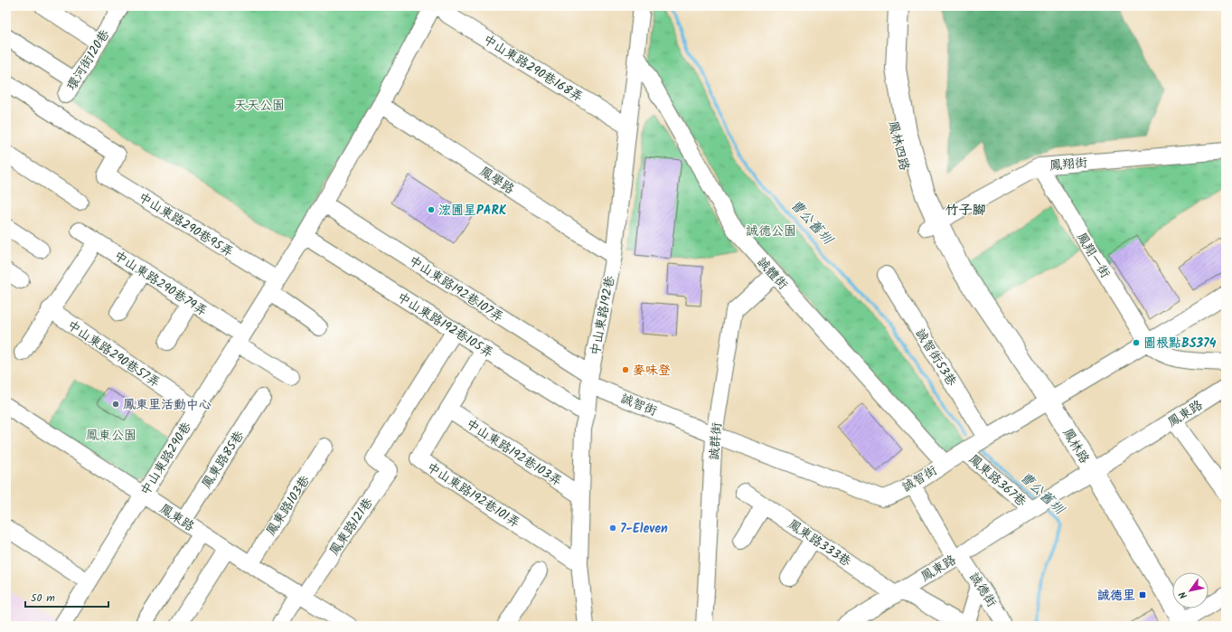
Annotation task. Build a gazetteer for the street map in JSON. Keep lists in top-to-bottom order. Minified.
{"streets":{"main road":["鳳林四路","鳳林路"],"street":["環河街120巷","中山東路290巷168弄","鳳翔街","鳳學路","中山東路290巷95弄","鳳翔一街","誠體街","中山東路290巷79弄","中山東路192巷107弄","中山東路192巷","中山東路192巷105弄","中山東路290巷57弄","誠智街53巷","誠智街","鳳東路","誠群街","中山東路192巷103弄","中山東路290巷","鳳東路85巷","鳳東路367巷","中山東路192巷101弄","鳳東路103巷","鳳東路121巷","鳳東路333巷","誠德街"]},"crossings":[["中山東路290巷168弄","中山東路192巷"],["鳳林四路","鳳翔街"],["鳳林四路","鳳林路"],["鳳翔街","鳳翔一街"],["鳳學路","中山東路192巷"],["鳳學路","中山東路290巷"],["中山東路290巷95弄","中山東路290巷"],["鳳翔一街","誠智街"],["誠體街","中山東路192巷"],["誠體街","誠智街"],["誠體街","誠群街"],["中山東路290巷79弄","中山東路290巷"],["中山東路192巷107弄","中山東路192巷"],["中山東路192巷107弄","誠智街"],["中山東路192巷107弄","中山東路290巷"],["中山東路192巷","中山東路192巷105弄"],["中山東路192巷","誠智街"],["中山東路192巷","中山東路192巷103弄"],["中山東路192巷","中山東路192巷101弄"],["中山東路192巷105弄","中山東路290巷"],["中山東路192巷105弄","中山東路192巷101弄"],["中山東路192巷105弄","鳳東路121巷"],["中山東路290巷57弄","中山東路290巷"],["誠智街53巷","誠智街"],["誠智街","誠群街"],["誠智街","鳳林路"],["誠智街","鳳東路367巷"],["誠智街","誠德街"],["鳳東路","鳳林路"],["鳳東路","中山東路290巷"],["鳳東路","鳳東路85巷"],["鳳東路","鳳東路367巷"],["鳳東路","鳳東路103巷"],["鳳東路","鳳東路121巷"],["鳳東路","鳳東路333巷"],["鳳東路","誠德街"],["中山東路192巷103弄","中山東路192巷101弄"]],"districts":["竹子腳"],"water":["曹公舊圳"],"parks":["天天公園","誠德公園","鳳東公園"],"places":{"other":["浤圃星PARK","圖根點BS374","麥味登","鳳東里活動中心","7-Eleven"],"transit":["誠德里"]},"scale_bar":"50 m","north":"bottom left"}
